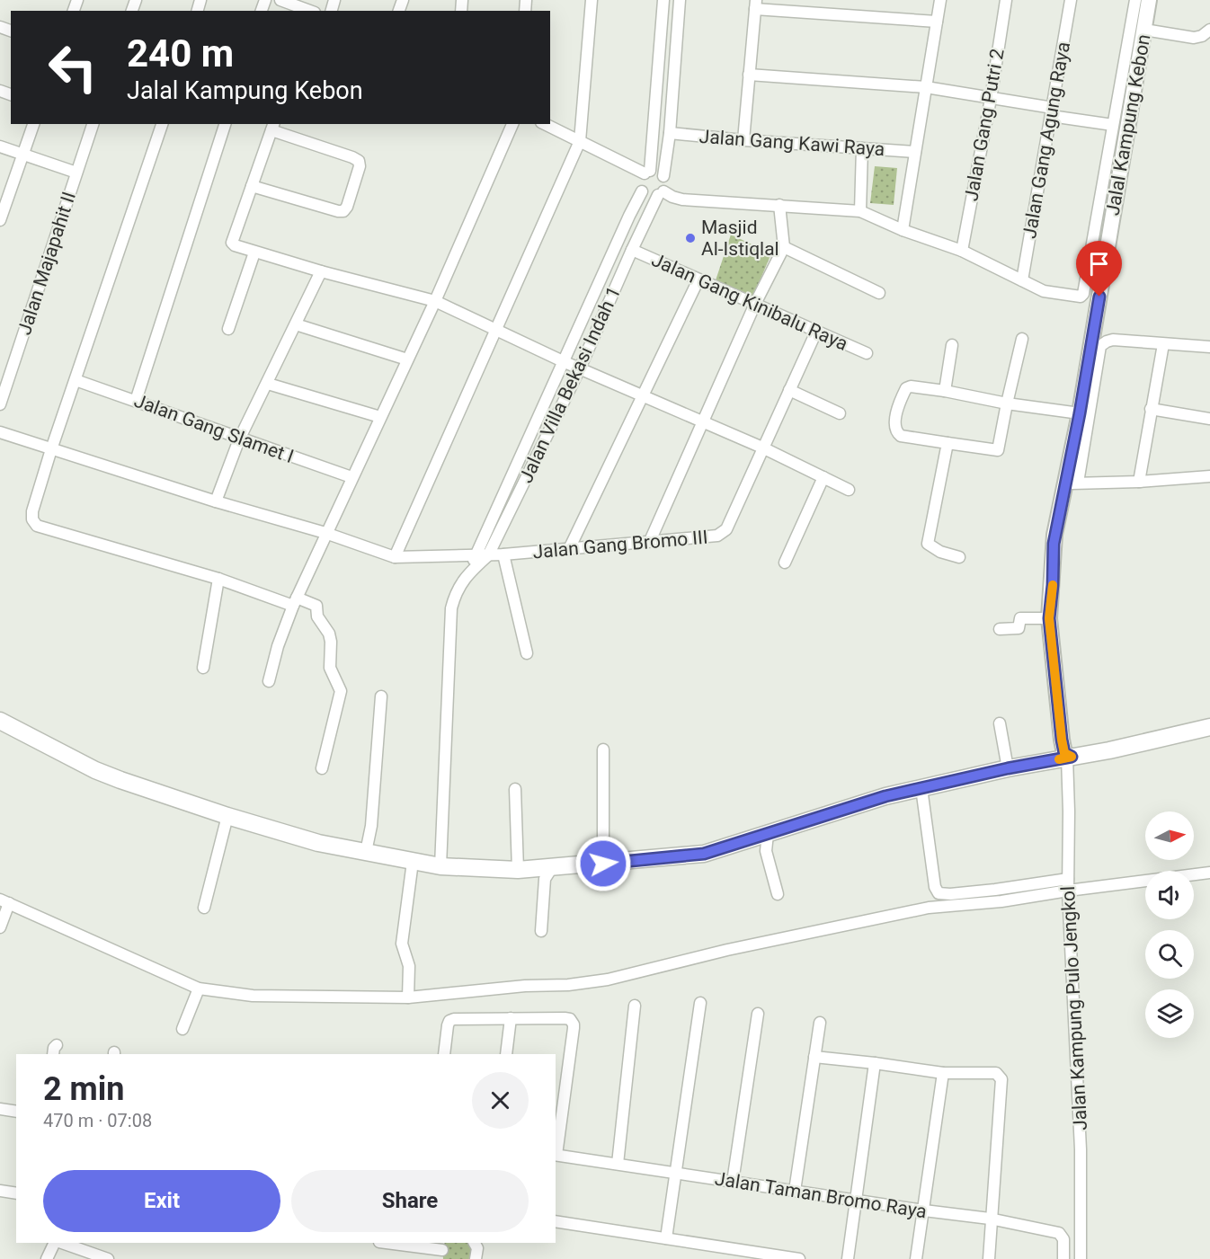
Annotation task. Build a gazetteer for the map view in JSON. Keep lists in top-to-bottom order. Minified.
{"streets":{"street":["Jalan Gang Putri 2","Jalal Kampung Kebon","Jalan Gang Agung Raya","Jalan Gang Kawi Raya","Jalan Majapahit II","Jalan Gang Kinibalu Raya","Jalan Villa Bekasi Indah 1","Jalan Gang Slamet I","Jalan Gang Bromo III","Jalan Kampung Pulo Jengkol","Jalan Taman Bromo Raya"]},"crossings":[["Jalal Kampung Kebon","Jalan Kampung Pulo Jengkol"],["Jalan Gang Kinibalu Raya","Jalan Villa Bekasi Indah 1"],["Jalan Gang Kinibalu Raya","Jalan Gang Bromo III"],["Jalan Villa Bekasi Indah 1","Jalan Gang Bromo III"]],"places":["Masjid Al-Istiqlal"],"north":"right","page":{"turn":["240 m","Jalal Kampung Kebon"],"heading":["2 min","470 m · 07:08"],"buttons":["Exit","Share"]}}
